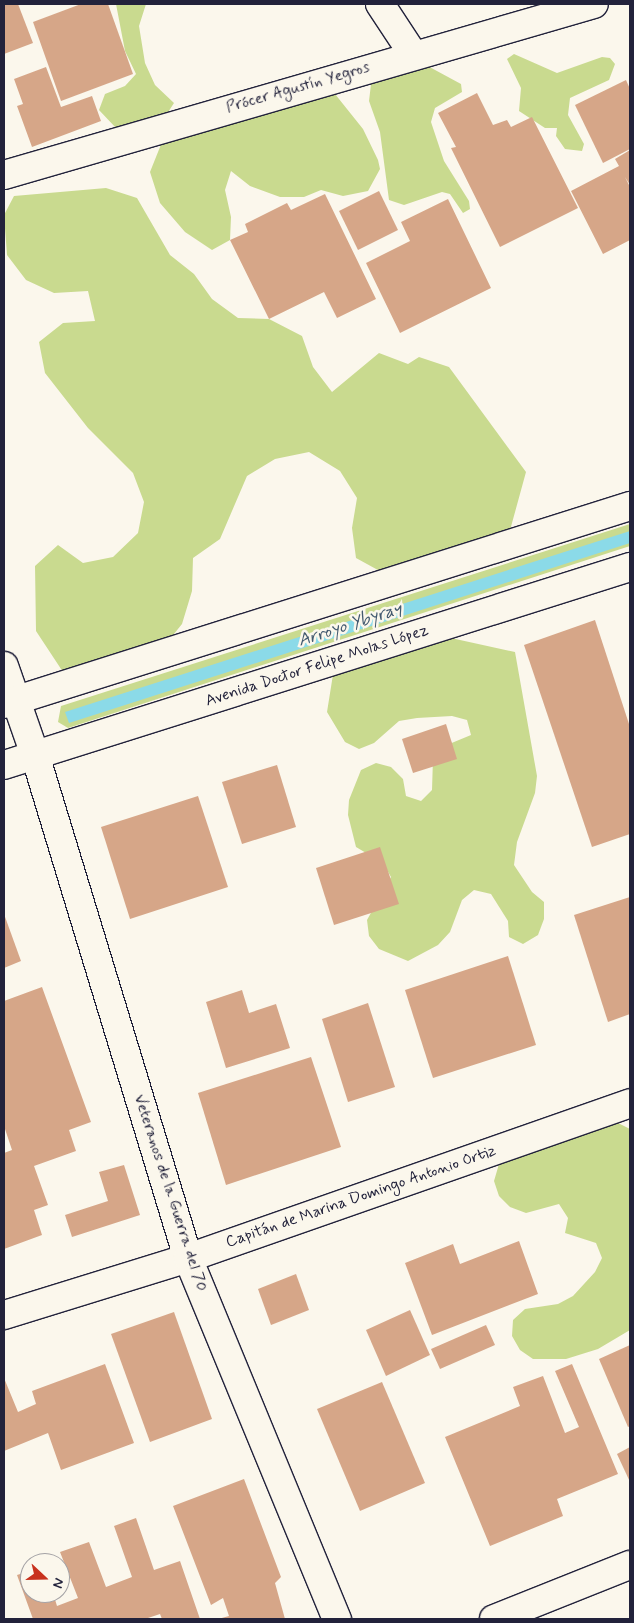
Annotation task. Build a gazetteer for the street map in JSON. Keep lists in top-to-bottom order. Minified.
{"streets":{"street":["Prócer Agustín Yegros","Avenida Doctor Felipe Molas López","Veteranos de la Guerra del 70","Capitán de Marina Domingo Antonio Ortiz"]},"crossings":[["Avenida Doctor Felipe Molas López","Veteranos de la Guerra del 70"],["Veteranos de la Guerra del 70","Capitán de Marina Domingo Antonio Ortiz"]],"water":["Arroyo Ybyray"],"north":"right"}
